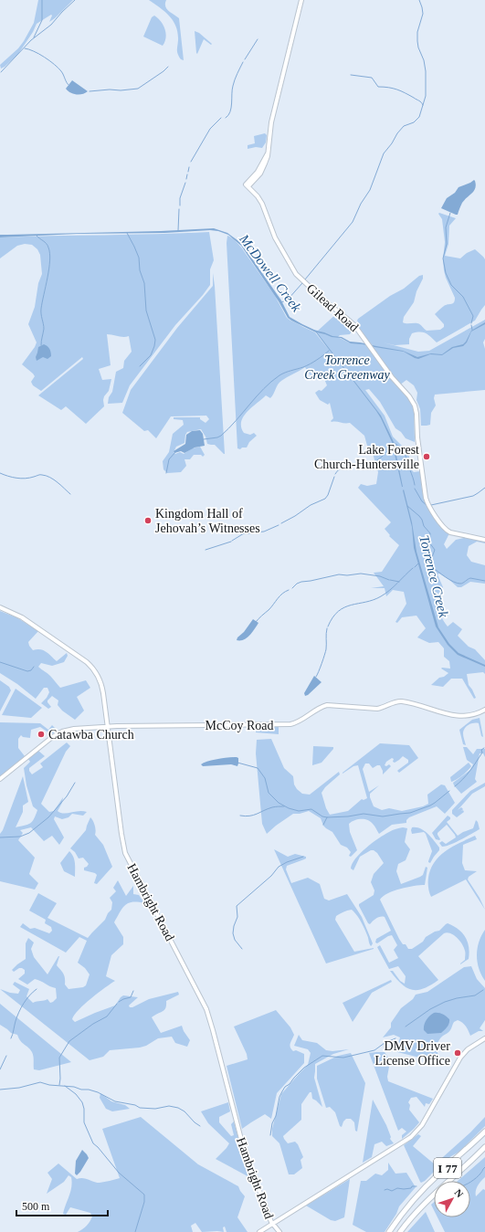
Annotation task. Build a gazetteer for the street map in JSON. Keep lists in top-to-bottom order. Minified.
{"streets":{"highway":["I 77"],"main road":["Gilead Road","McCoy Road","Hambright Road"]},"crossings":[["McCoy Road","Hambright Road"]],"water":["McDowell Creek","Torrence Creek"],"parks":["Torrence Creek Greenway"],"places":["Lake Forest Church-Huntersville","Kingdom Hall of Jehovah’s Witnesses","Catawba Church","DMV Driver License Office"],"scale_bar":"500 m","north":"top right"}
